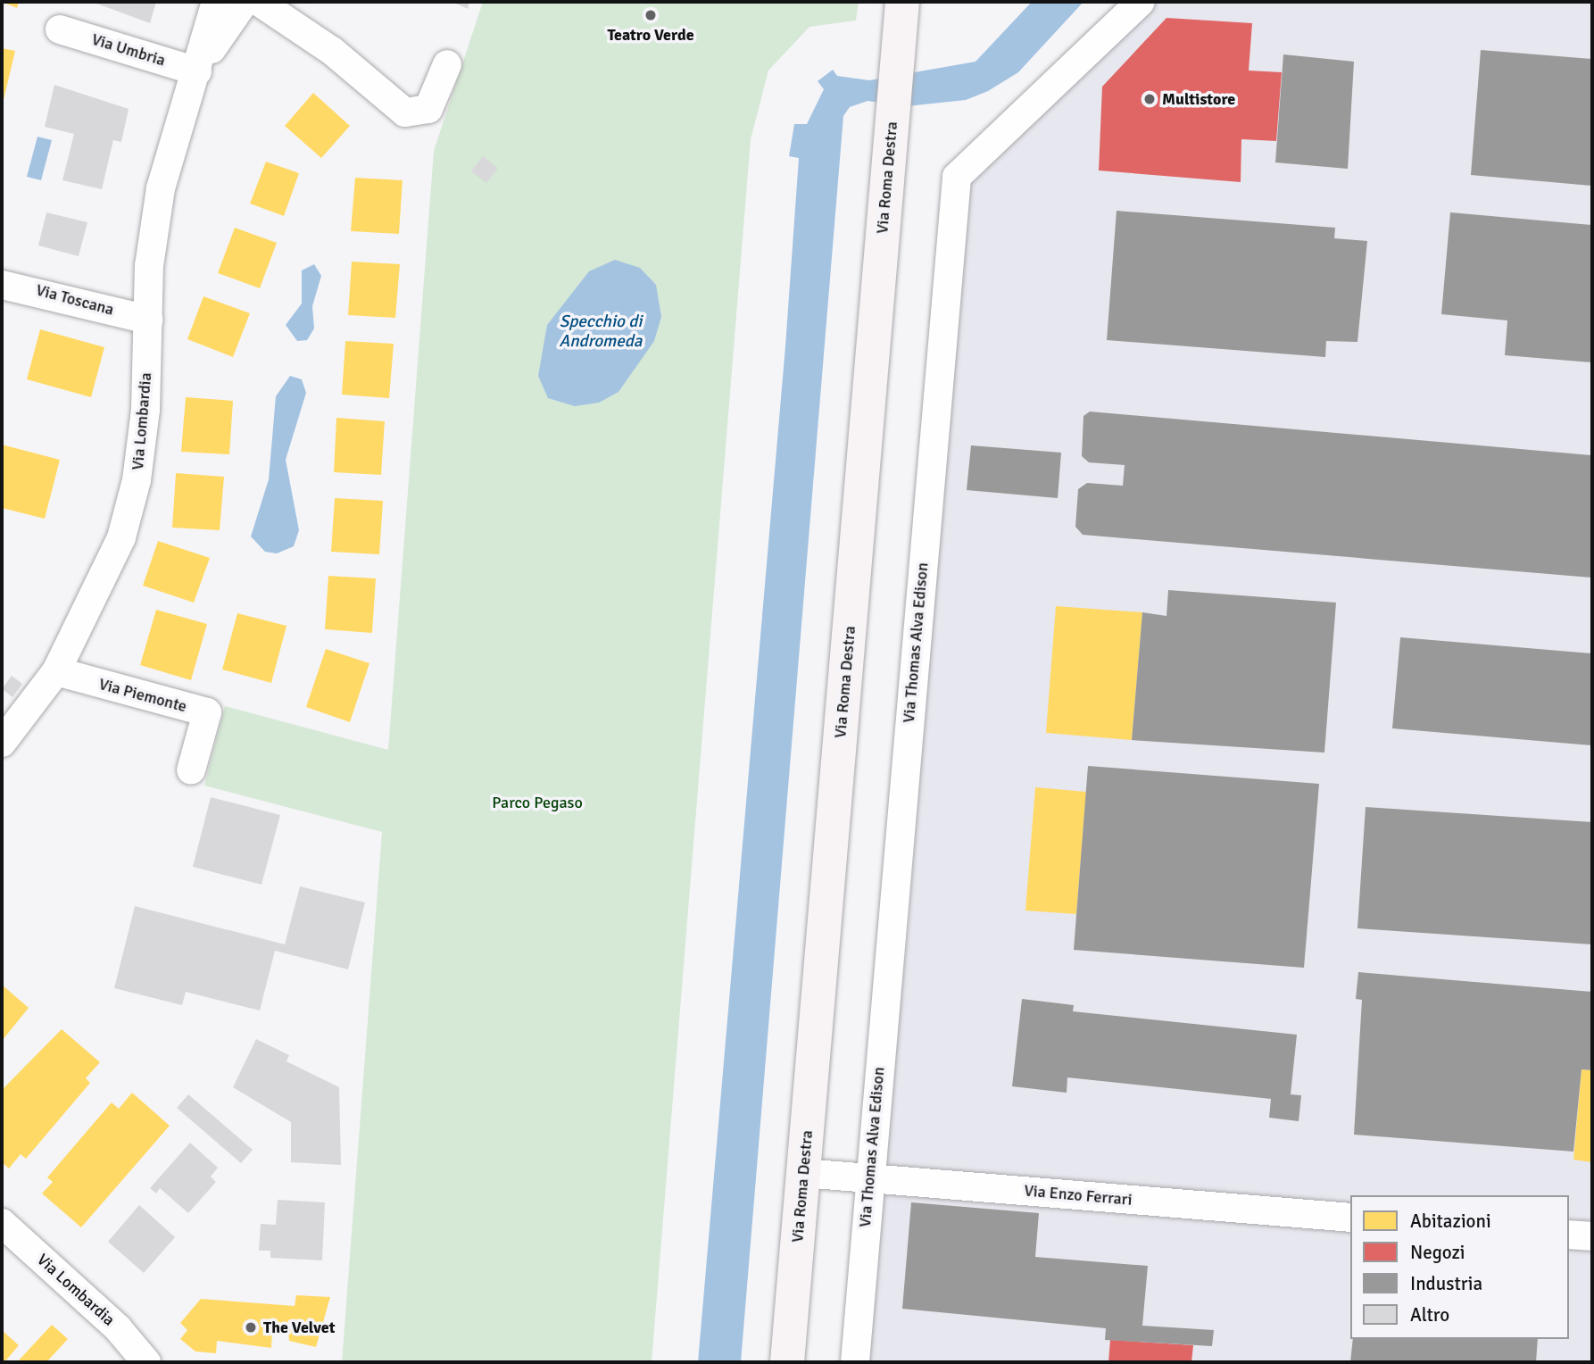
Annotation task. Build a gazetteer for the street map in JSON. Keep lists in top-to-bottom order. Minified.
{"streets":{"main road":["Via Roma Destra"],"street":["Via Umbria","Via Toscana","Via Lombardia","Via Thomas Alva Edison","Via Piemonte","Via Enzo Ferrari"]},"crossings":[["Via Umbria","Via Lombardia"],["Via Roma Destra","Via Enzo Ferrari"],["Via Toscana","Via Lombardia"],["Via Lombardia","Via Piemonte"],["Via Thomas Alva Edison","Via Enzo Ferrari"]],"water":["Specchio di Andromeda"],"parks":["Parco Pegaso"],"places":["Teatro Verde","Multistore","The Velvet"],"legend":["Abitazioni","Negozi","Industria","Altro"]}
